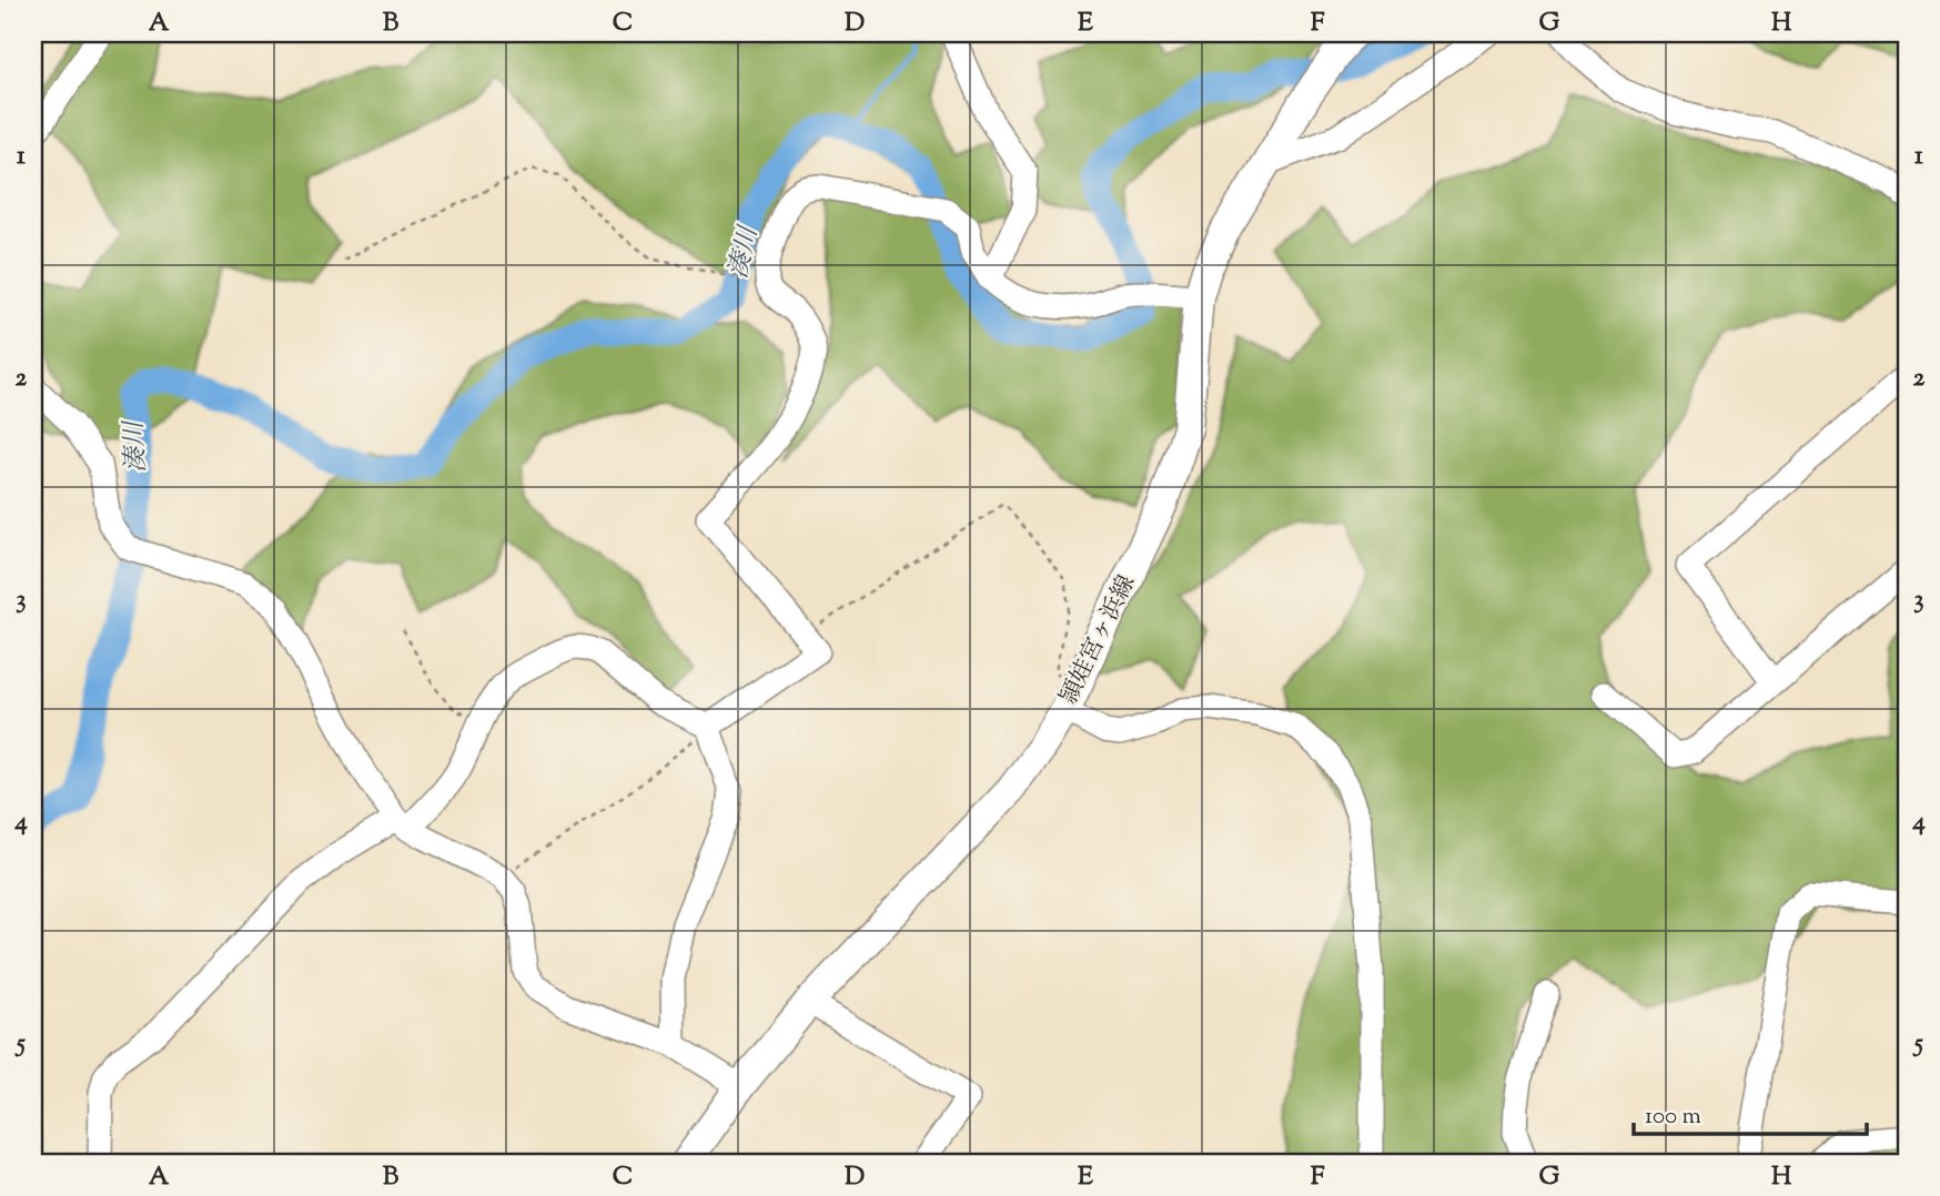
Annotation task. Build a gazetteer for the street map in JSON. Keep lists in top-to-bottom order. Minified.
{"streets":{"main road":["頴娃宮ヶ浜線"]},"water":["湊川"],"scale_bar":"100 m","grid":{"columns":["A","B","C","D","E","F","G","H"],"rows":["1","2","3","4","5"]}}
